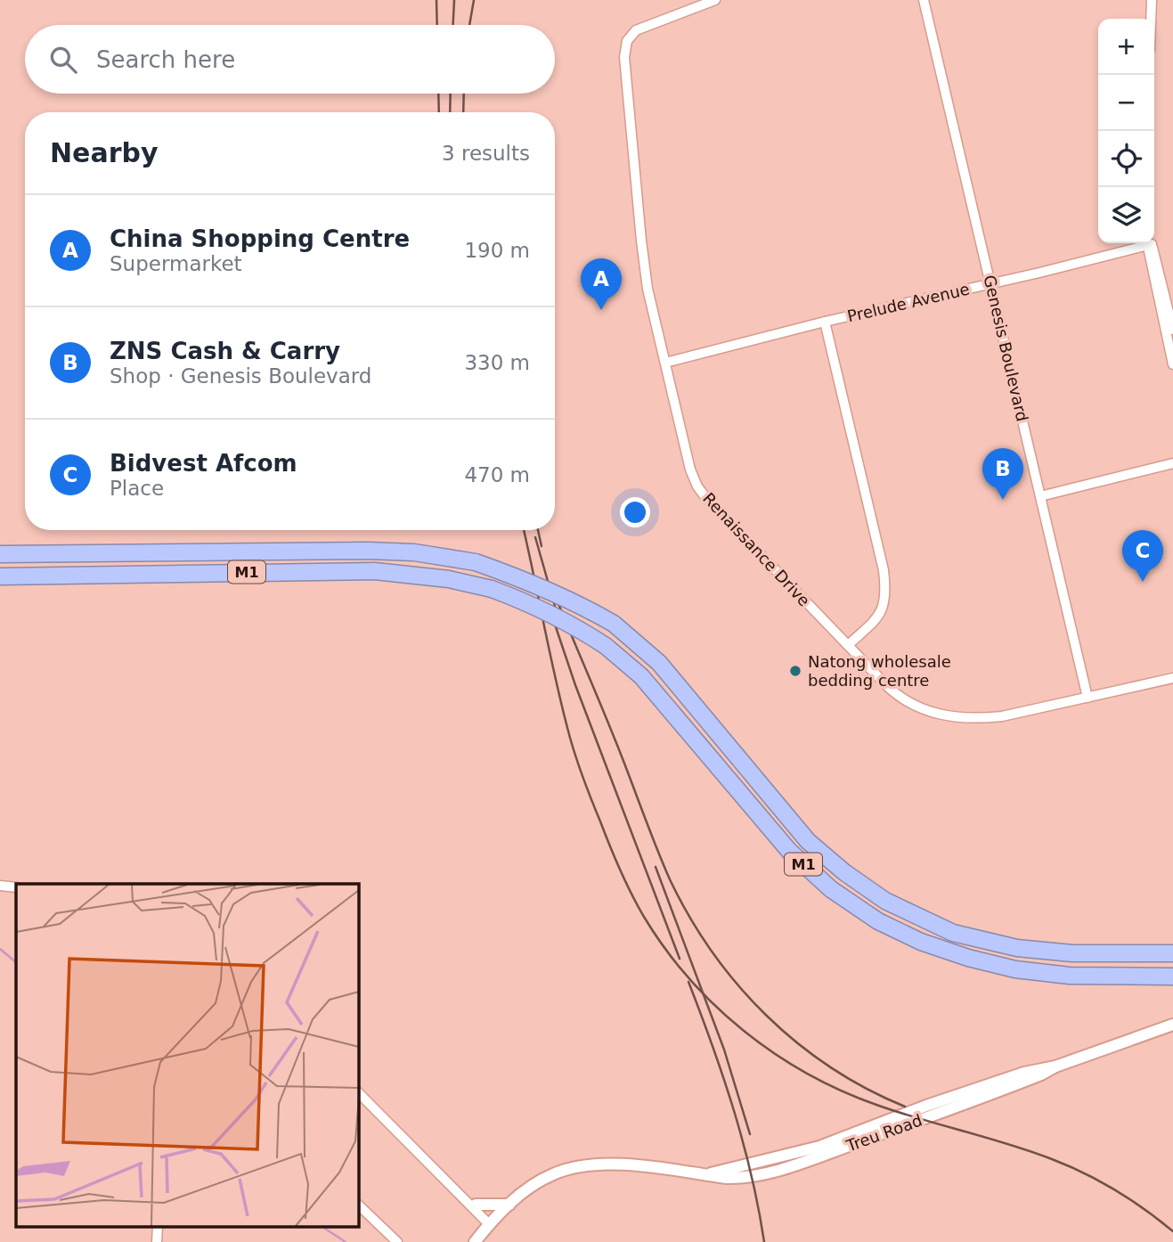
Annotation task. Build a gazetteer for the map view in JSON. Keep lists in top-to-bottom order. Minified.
{"streets":{"highway":["M1"],"street":["Prelude Avenue","Genesis Boulevard","Renaissance Drive","Treu Road"]},"crossings":[["Prelude Avenue","Genesis Boulevard"],["Prelude Avenue","Renaissance Drive"],["Genesis Boulevard","Renaissance Drive"]],"places":["Natong wholesale bedding centre"],"page":{"map_buttons":["+","−"],"search":"Search here","heading":["Nearby","3 results"],"list":[{"mark":"A","name":"China Shopping Centre","note":"Supermarket","value":"190 m"},{"mark":"B","name":"ZNS Cash & Carry","note":"Shop · Genesis Boulevard","value":"330 m"},{"mark":"C","name":"Bidvest Afcom","note":"Place","value":"470 m"}],"pins":["A","B","C"]}}
